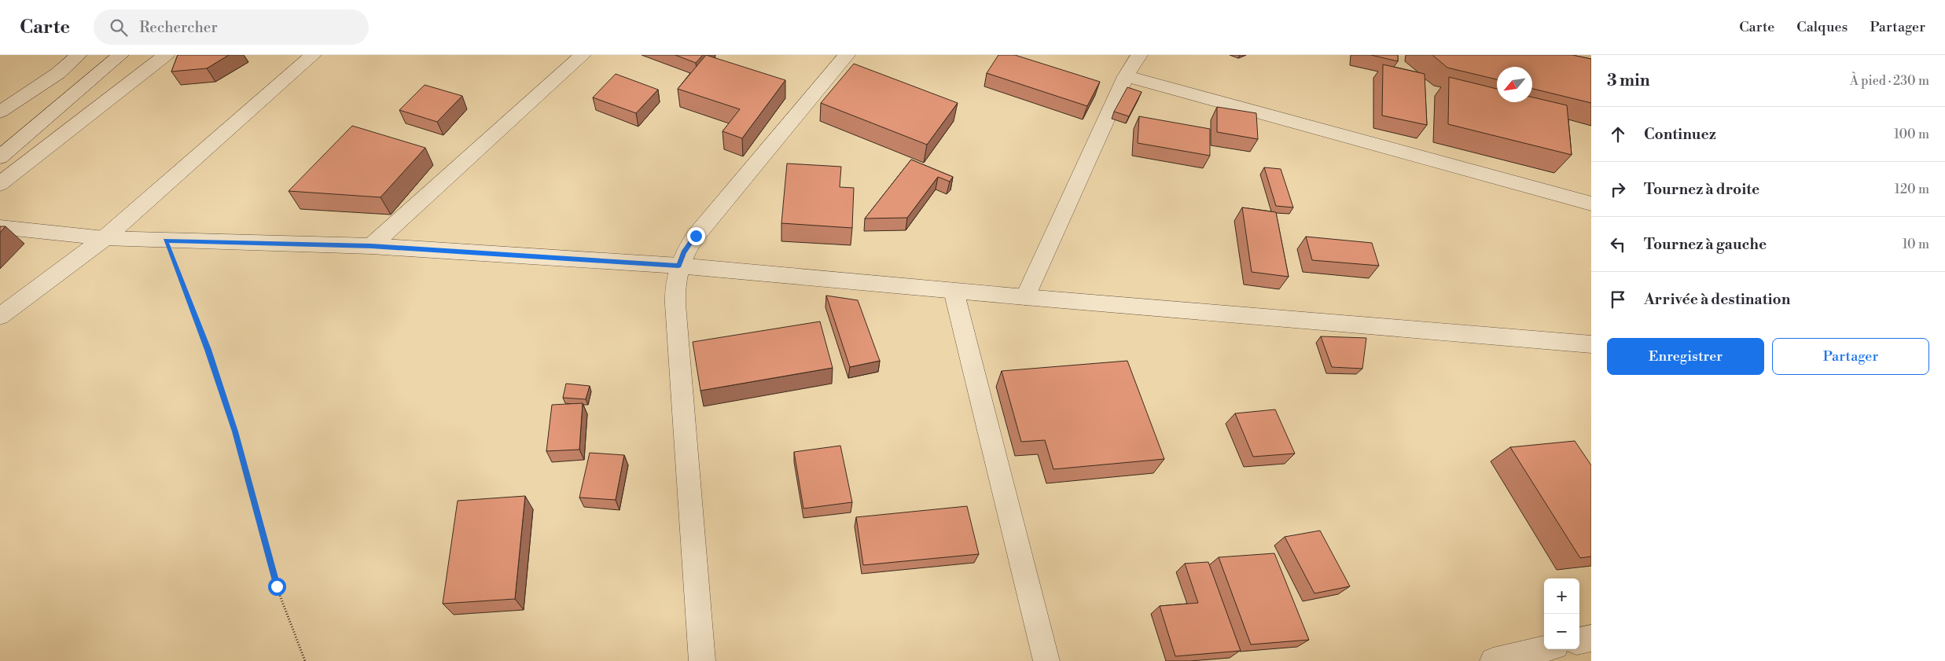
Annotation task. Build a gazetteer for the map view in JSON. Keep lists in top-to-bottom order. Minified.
{"north":"bottom left","page":{"header":"Carte","search":"Rechercher","nav":["Carte","Calques","Partager"],"heading":["3 min","À pied · 230 m"],"list":[["Continuez","100 m"],["Tournez à droite","120 m"],["Tournez à gauche","10 m"],"Arrivée à destination"],"buttons":["Enregistrer","Partager"],"map_buttons":["+","−"]}}
